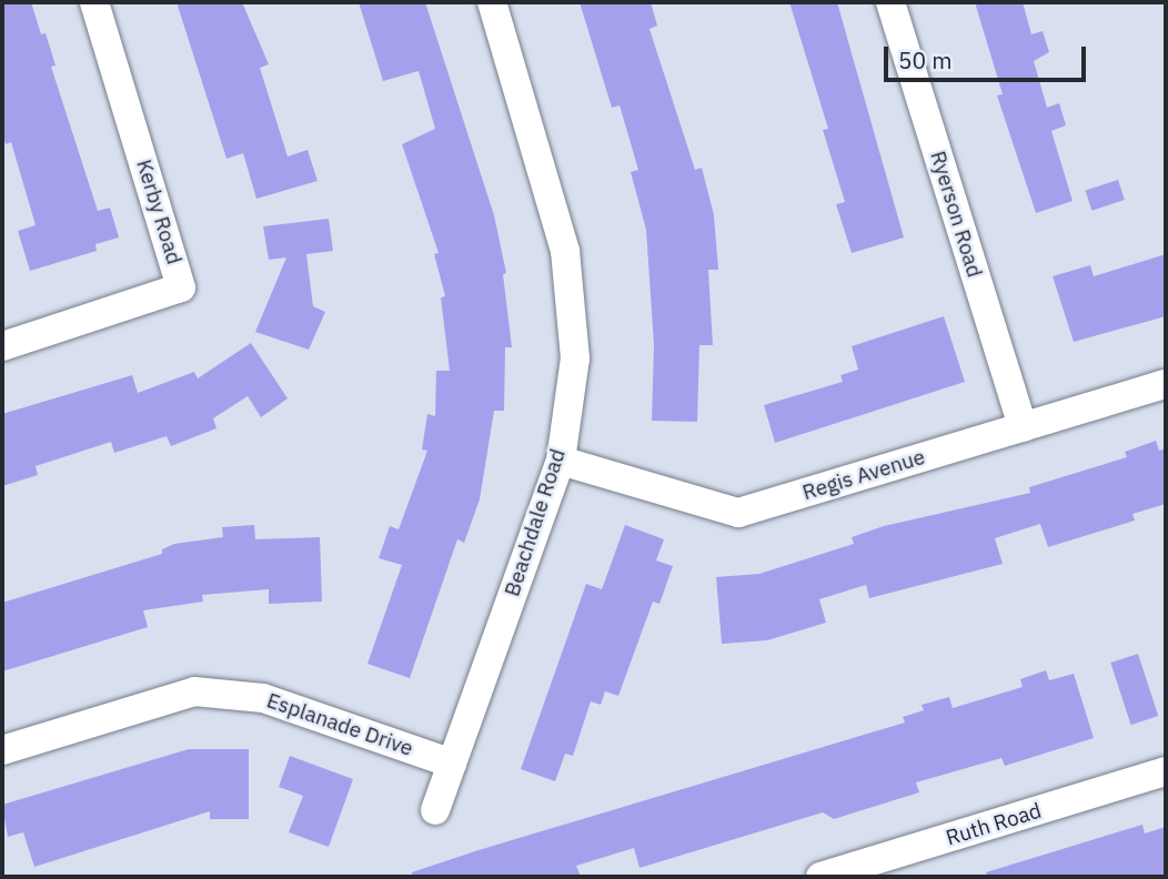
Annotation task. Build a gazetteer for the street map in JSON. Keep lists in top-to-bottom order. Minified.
{"streets":{"street":["Kerby Road","Ryerson Road","Regis Avenue","Beachdale Road","Esplanade Drive","Ruth Road"]},"crossings":[["Ryerson Road","Regis Avenue"],["Regis Avenue","Beachdale Road"],["Beachdale Road","Esplanade Drive"]],"scale_bar":"50 m"}
